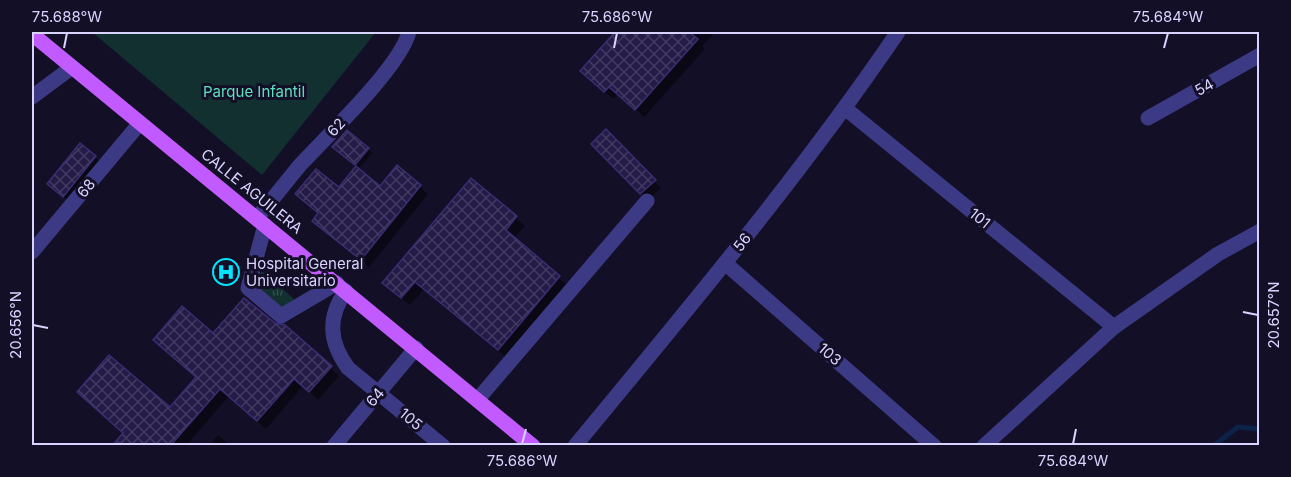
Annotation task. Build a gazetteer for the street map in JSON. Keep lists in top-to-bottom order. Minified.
{"streets":{"main road":["CALLE AGUILERA"],"street":["54","62","68","101","56","103","64","105"]},"crossings":[["62","CALLE AGUILERA"],["68","CALLE AGUILERA"],["CALLE AGUILERA","64"],["CALLE AGUILERA","105"],["101","56"],["56","103"],["64","105"]],"parks":["Parque Infantil"],"places":{"hospital":["Hospital General Universitario"]},"coordinates":["75.688°W","75.686°W","75.684°W","20.657°N","20.656°N"]}
